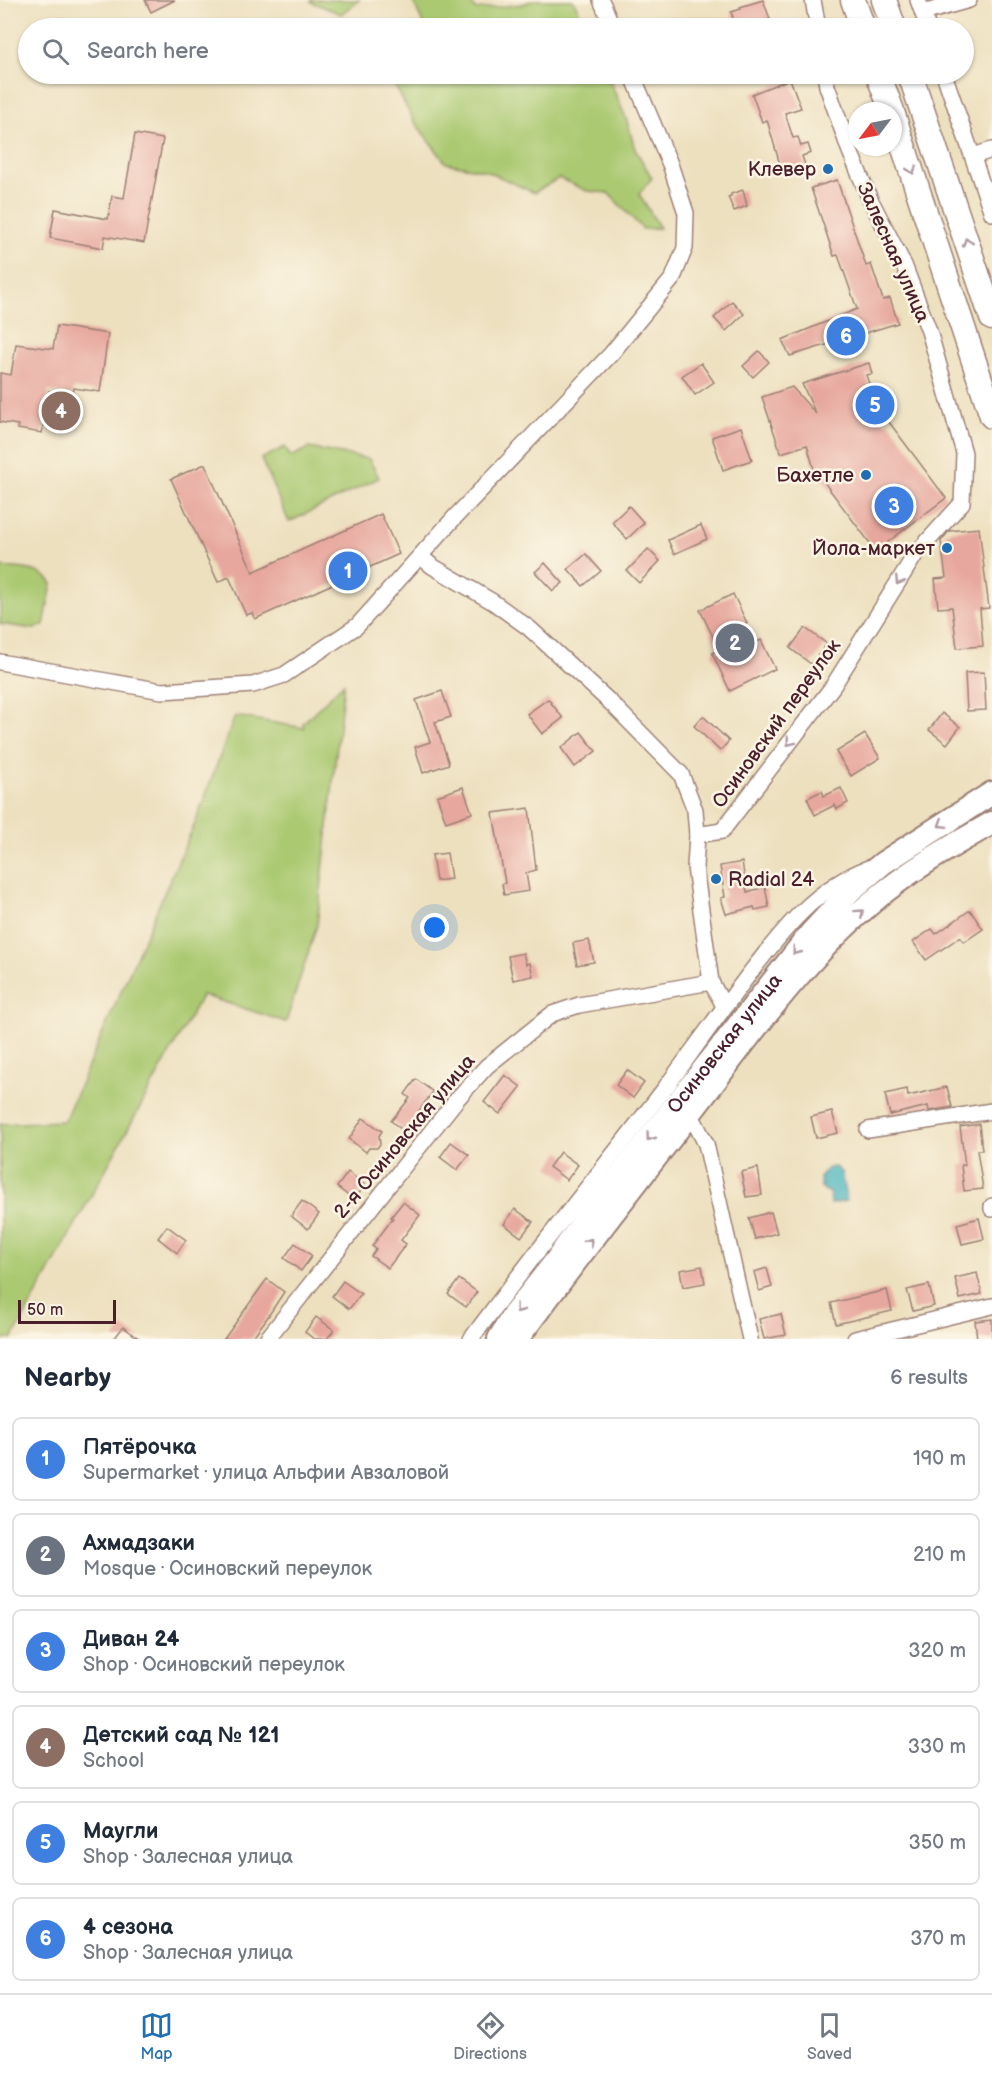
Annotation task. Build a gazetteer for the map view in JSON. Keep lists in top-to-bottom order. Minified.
{"streets":{"main road":["Залесная улица"],"street":["Осиновский переулок","Осиновская улица","2-я Осиновская улица"]},"crossings":[["Залесная улица","Осиновский переулок"],["Осиновский переулок","2-я Осиновская улица"]],"places":["Клевер","Бахетле","Йола-маркет","Radial 24"],"scale_bar":"50 m","north":"bottom left","page":{"search":"Search here","pins":["6","5","4","3","1","2"],"scale":"50 m","heading":["Nearby","6 results"],"list":[{"mark":"1","name":"Пятёрочка","note":"Supermarket · улица Альфии Авзаловой","value":"190 m"},{"mark":"2","name":"Ахмадзаки","note":"Mosque · Осиновский переулок","value":"210 m"},{"mark":"3","name":"Диван 24","note":"Shop · Осиновский переулок","value":"320 m"},{"mark":"4","name":"Детский сад № 121","note":"School","value":"330 m"},{"mark":"5","name":"Маугли","note":"Shop · Залесная улица","value":"350 m"},{"mark":"6","name":"4 сезона","note":"Shop · Залесная улица","value":"370 m"}],"nav":["Map","Directions","Saved"]}}
